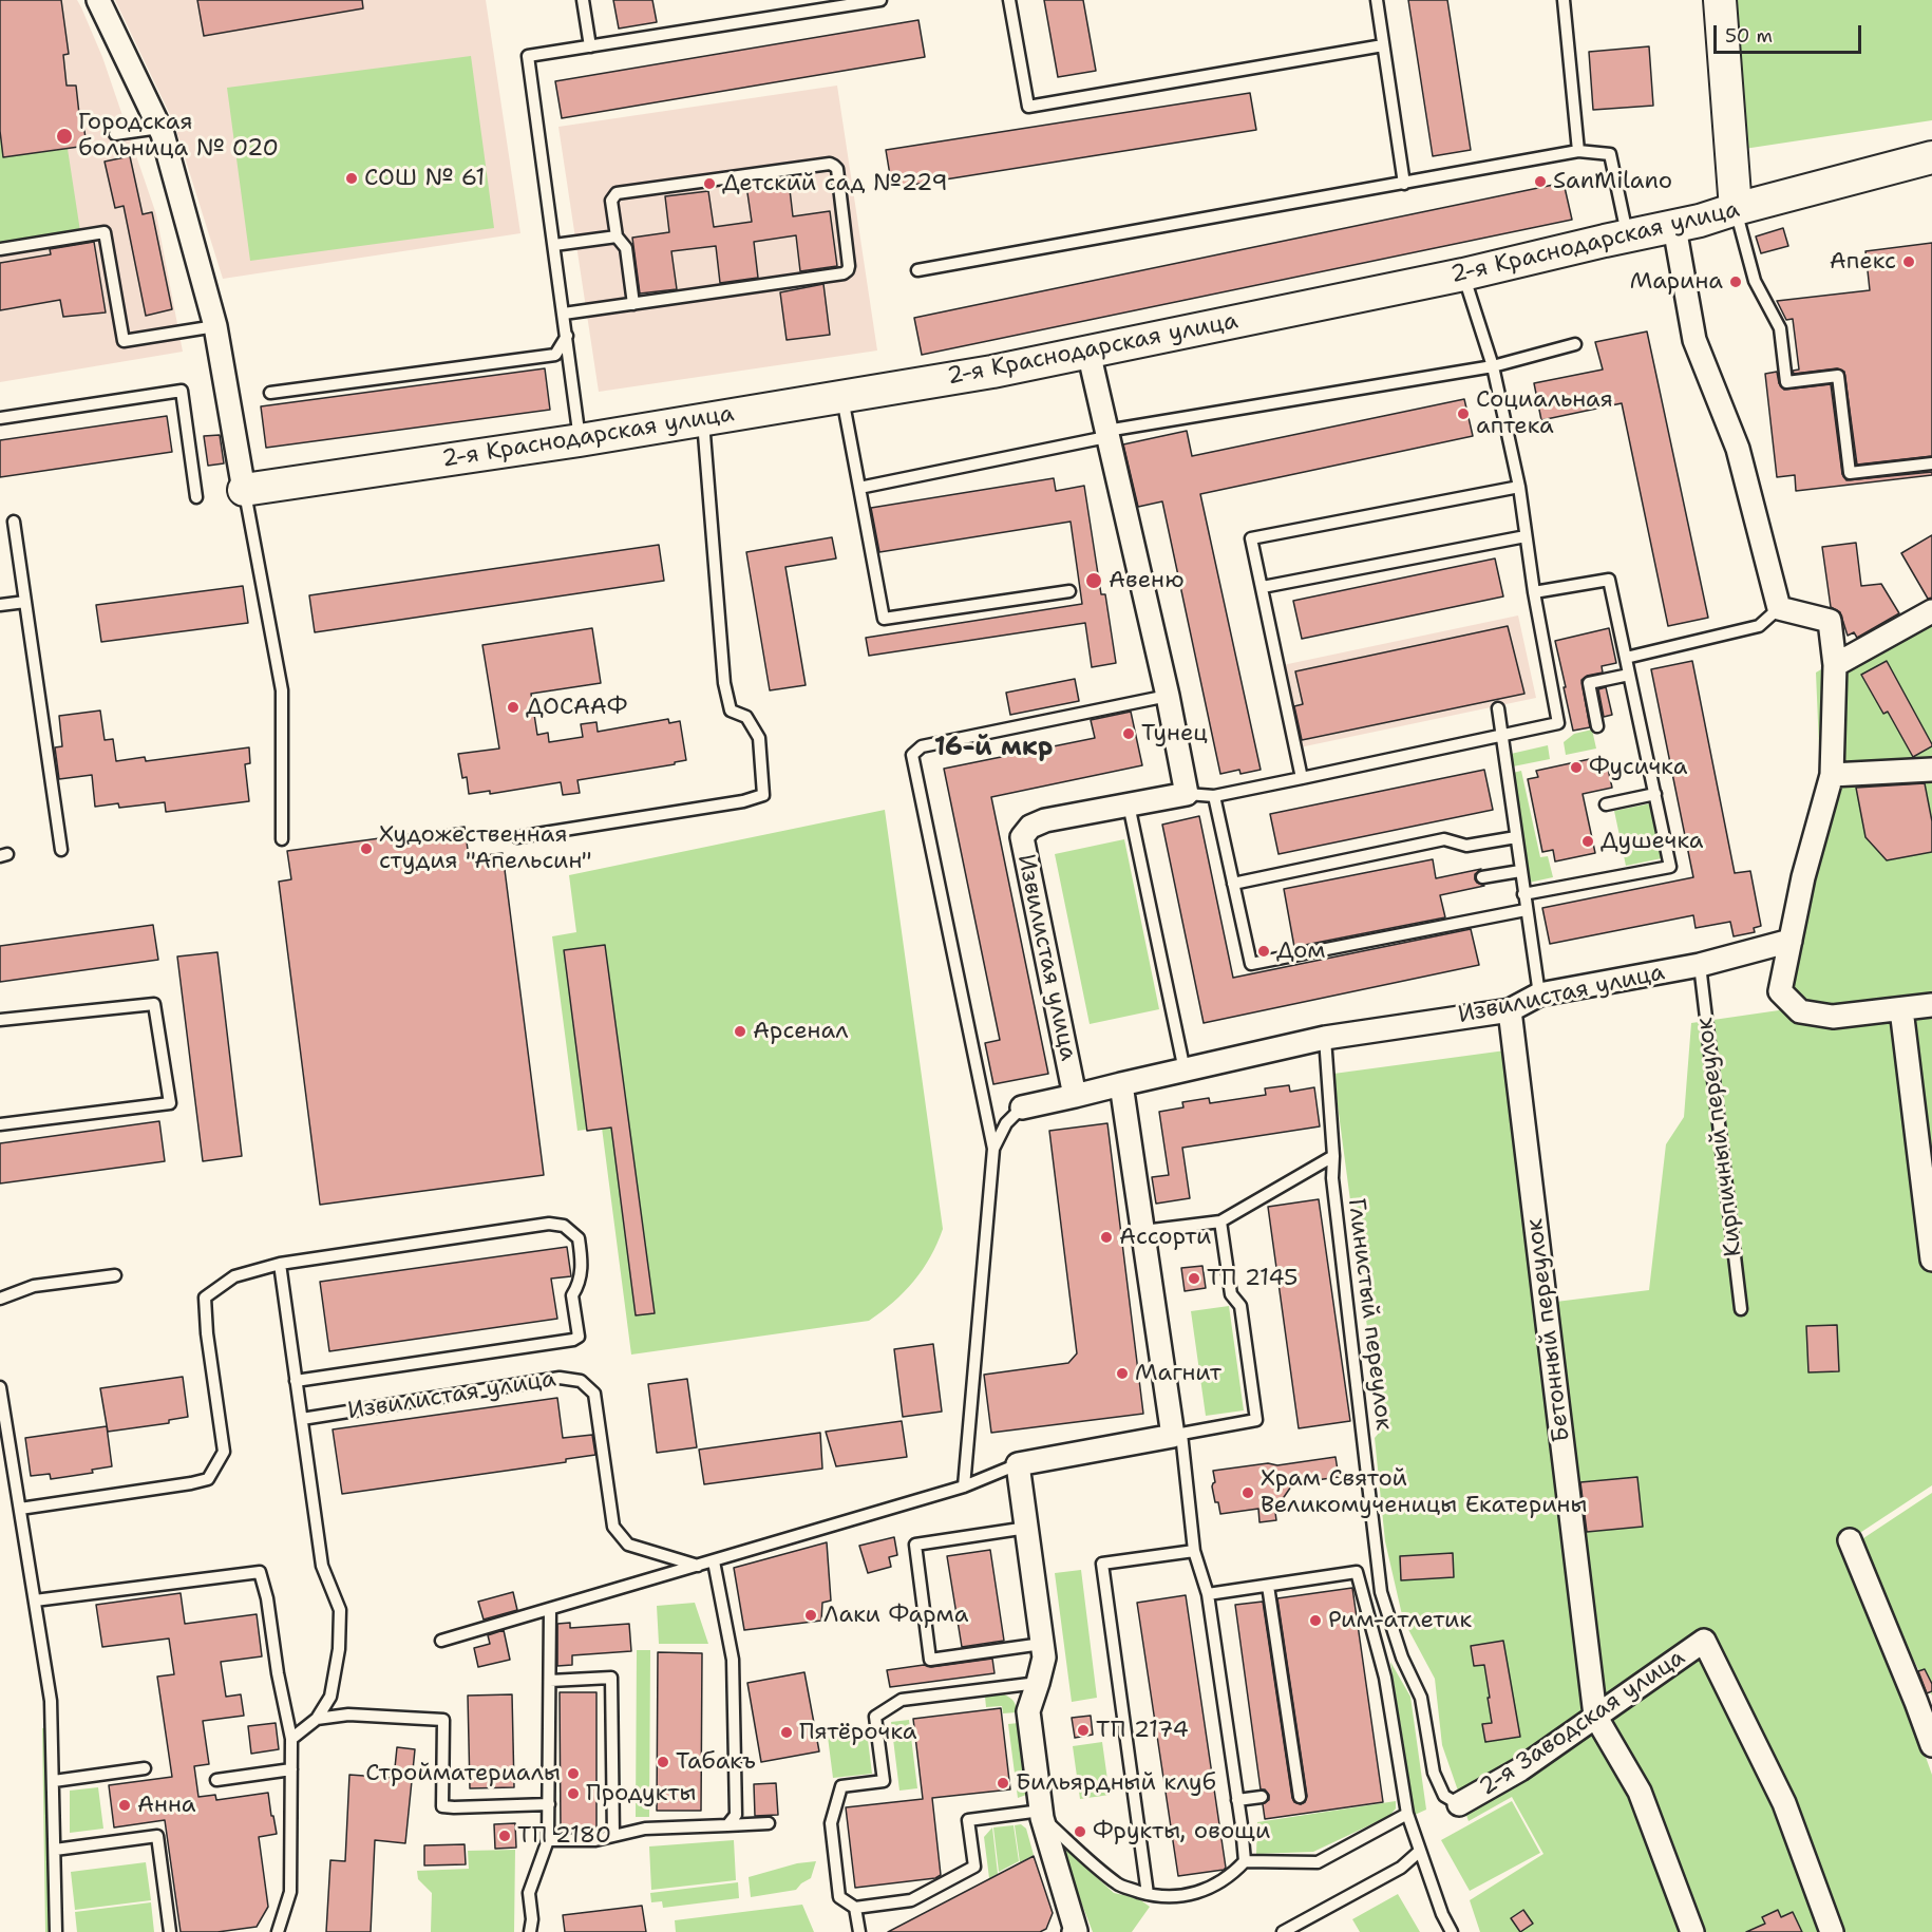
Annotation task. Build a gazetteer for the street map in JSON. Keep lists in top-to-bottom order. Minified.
{"streets":{"street":["2-я Краснодарская улица","Извилистая улица","Бетонный переулок","2-я Заводская улица"],"lane":["Кирпичный переулок","Глинистый переулок"]},"crossings":[["Извилистая улица","Кирпичный переулок"],["Извилистая улица","Глинистый переулок"],["Извилистая улица","Бетонный переулок"],["Глинистый переулок","2-я Заводская улица"],["Бетонный переулок","2-я Заводская улица"]],"districts":["16-й мкр"],"places":["Городская больница № 020","СОШ № 61","SanMilano","Детский сад №229","Апекс","Марина","Социальная аптека","Авеню","ДОСААФ","Тунец","Фусичка","Душечка","Художественная студия \"Апельсин\"","Дом","Арсенал","Ассорти","ТП 2145","Магнит","Храм Святой Великомученицы Екатерины","Лаки Фарма","Рим-атлетик","ТП 2174","Пятёрочка","Табакъ","Стройматериалы","Бильярдный клуб","Продукты","Анна","Фрукты, овощи","ТП 2180"],"scale_bar":"50 m"}
